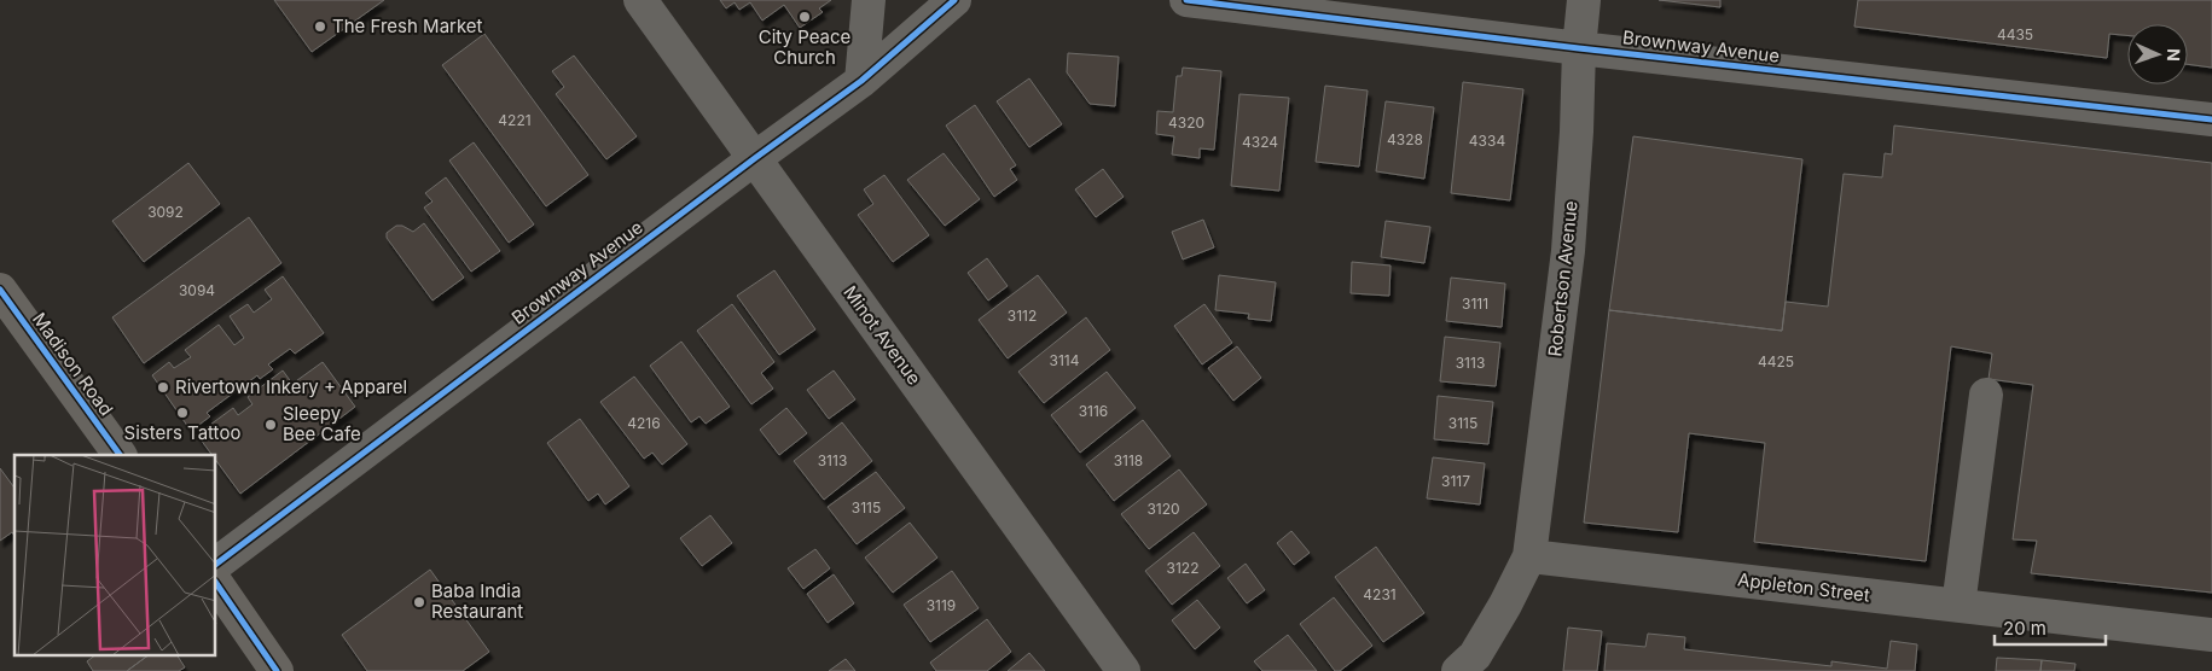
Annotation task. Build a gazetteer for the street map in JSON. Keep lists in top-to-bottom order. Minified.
{"streets":{"main road":["Madison Road"],"street":["Brownway Avenue","Robertson Avenue","Minot Avenue","Appleton Street"]},"crossings":[["Brownway Avenue","Robertson Avenue"],["Brownway Avenue","Minot Avenue"],["Robertson Avenue","Appleton Street"]],"places":["City Peace Church","The Fresh Market","Rivertown Inkery + Apparel","Sisters Tattoo","Sleepy Bee Cafe","Baba India Restaurant"],"house_numbers":["4435","4221","4320","4328","4334","4324","3092","3094","3111","3112","3114","4425","3113","3116","4216","3115","3113","3118","3117","3115","3120","3122","4231","3119"],"scale_bar":"20 m","north":"right"}
